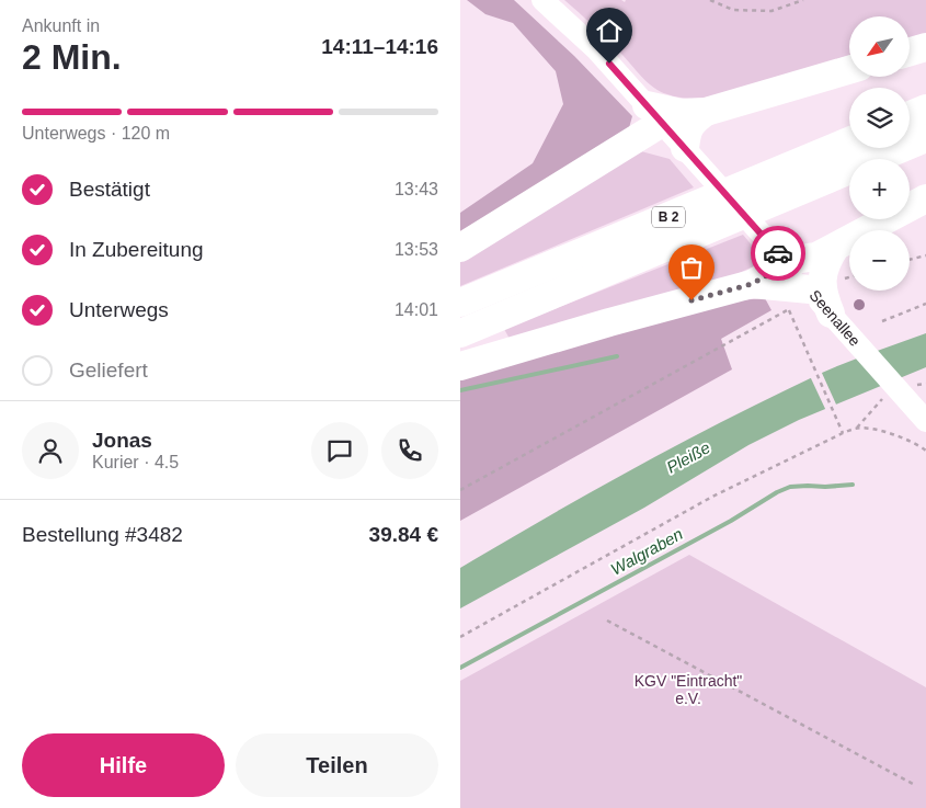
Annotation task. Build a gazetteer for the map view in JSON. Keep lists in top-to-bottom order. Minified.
{"streets":{"highway":["B 2"],"main road":["Seenallee"]},"water":["Pleiße","Walgraben"],"parks":["KGV \"Eintracht\" e.V."],"north":"bottom left","page":{"heading":["2 Min.","Ankunft in","14:11–14:16"],"panel":["Jonas","Kurier · 4.5","Bestellung #3482","39.84 €"],"map_buttons":["+","−"],"bar":"Unterwegs · 120 m","list":[["Bestätigt","13:43"],["In Zubereitung","13:53"],["Unterwegs","14:01"],"Geliefert"],"buttons":["Hilfe","Teilen"]}}
